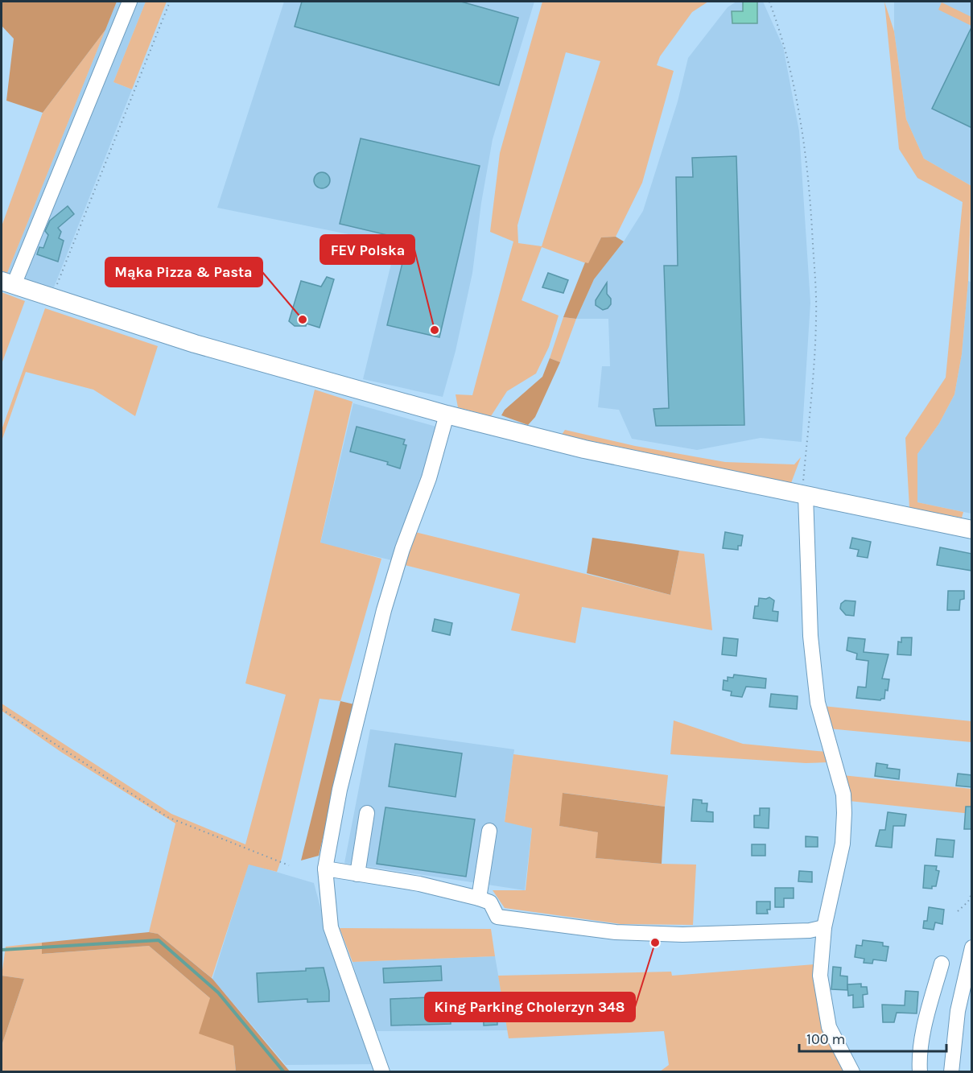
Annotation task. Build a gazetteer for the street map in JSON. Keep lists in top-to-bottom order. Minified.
{"places":["Mąka Pizza & Pasta","FEV Polska","King Parking Cholerzyn 348"],"scale_bar":"100 m"}
